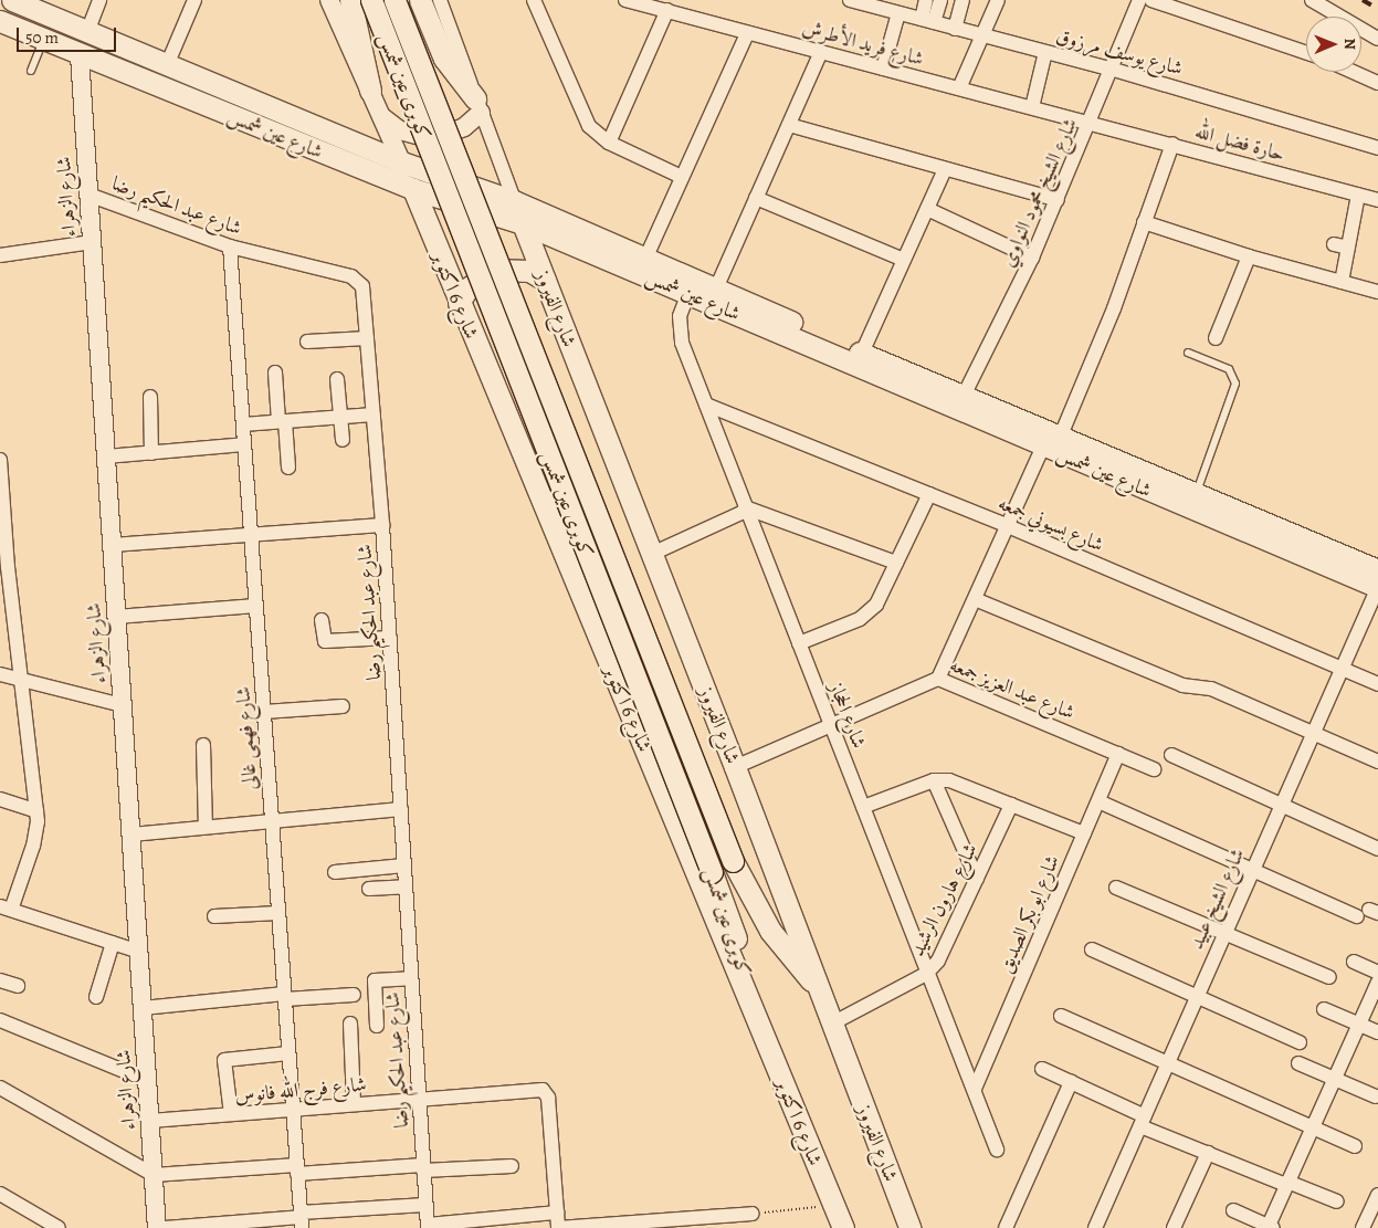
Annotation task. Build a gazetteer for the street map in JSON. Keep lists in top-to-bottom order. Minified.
{"streets":{"main road":["كوبرى عين شمس","شارع عين شمس","شارع 6 اكتوبر","شارع الفيروز"],"street":["شارع فريد الأطرش","شارع يوسف مرزوق","حارة فضل الله","شارع الشيخ محمود النواوي","شارع الزهراء","شارع عبد الحكيم رضا","شارع بسيوني جمعه","شارع عبد العزيز جمعه","شارع الحجاز","شارع فهمى غالى","شارع الشيخ عبيد","شارع هارون الرشيد","شارع ابو بكر الصديق","شارع فرج الله فانوس"]},"crossings":[["شارع فريد الأطرش","حارة فضل الله"],["شارع فريد الأطرش","شارع الشيخ محمود النواوي"],["شارع يوسف مرزوق","شارع الشيخ محمود النواوي"],["كوبرى عين شمس","شارع 6 اكتوبر"],["كوبرى عين شمس","شارع الفيروز"],["شارع عين شمس","شارع الشيخ محمود النواوي"],["شارع عين شمس","شارع الزهراء"],["شارع عين شمس","شارع 6 اكتوبر"],["شارع عين شمس","شارع الفيروز"],["شارع عين شمس","شارع الحجاز"],["شارع عين شمس","شارع الشيخ عبيد"],["حارة فضل الله","شارع الشيخ محمود النواوي"],["شارع الزهراء","شارع عبد الحكيم رضا"],["شارع الزهراء","شارع فرج الله فانوس"],["شارع عبد الحكيم رضا","شارع فهمى غالى"],["شارع عبد الحكيم رضا","شارع فرج الله فانوس"],["شارع الفيروز","شارع عبد العزيز جمعه"],["شارع الفيروز","شارع هارون الرشيد"],["شارع بسيوني جمعه","شارع الحجاز"],["شارع بسيوني جمعه","شارع الشيخ عبيد"],["شارع عبد العزيز جمعه","شارع الحجاز"],["شارع عبد العزيز جمعه","شارع ابو بكر الصديق"],["شارع الحجاز","شارع هارون الرشيد"],["شارع الحجاز","شارع ابو بكر الصديق"],["شارع فهمى غالى","شارع فرج الله فانوس"]],"scale_bar":"50 m","north":"right"}
